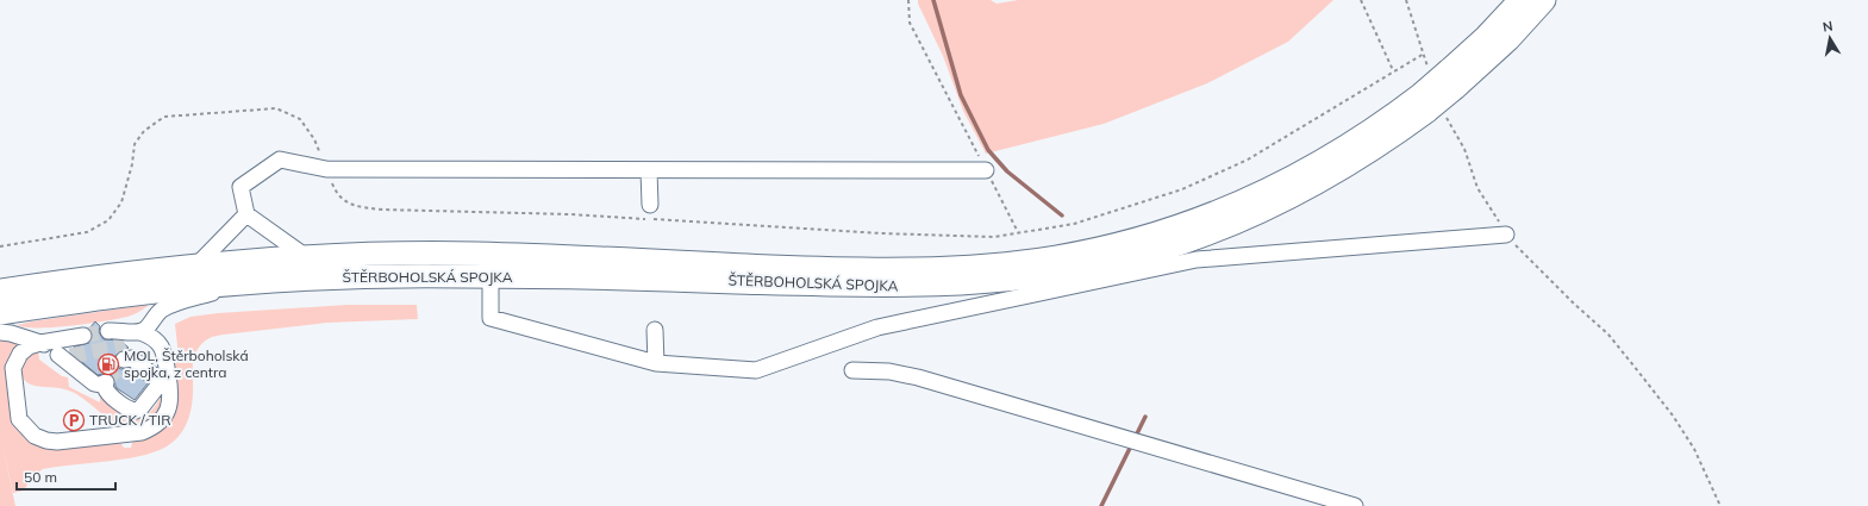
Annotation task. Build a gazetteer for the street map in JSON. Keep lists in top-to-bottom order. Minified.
{"streets":{"highway":["ŠTĚRBOHOLSKÁ SPOJKA"]},"places":{"fuel station":["MOL, Štěrboholská spojka, z centra"],"parking":["TRUCK / TIR"]},"scale_bar":"50 m","north":"top"}
